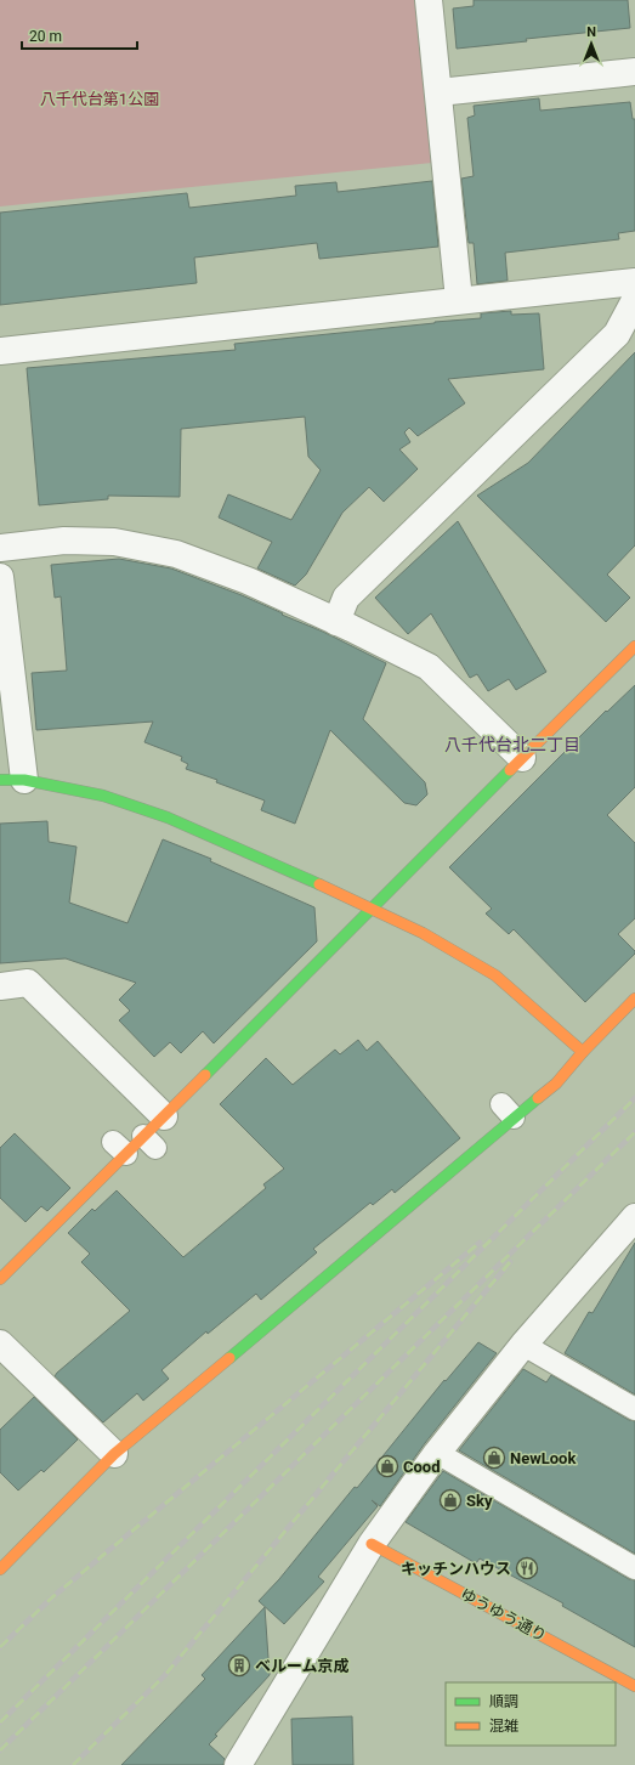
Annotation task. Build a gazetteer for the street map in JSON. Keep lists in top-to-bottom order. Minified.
{"streets":{"street":["ゆうゆう通り"]},"districts":["八千代台北二丁目"],"parks":["八千代台第1公園"],"places":{"shop":["NewLook","Cood","Sky"],"restaurant":["キッチンハウス"],"building":["ベルーム京成"]},"legend":["順調","混雑"],"scale_bar":"20 m","north":"top"}
